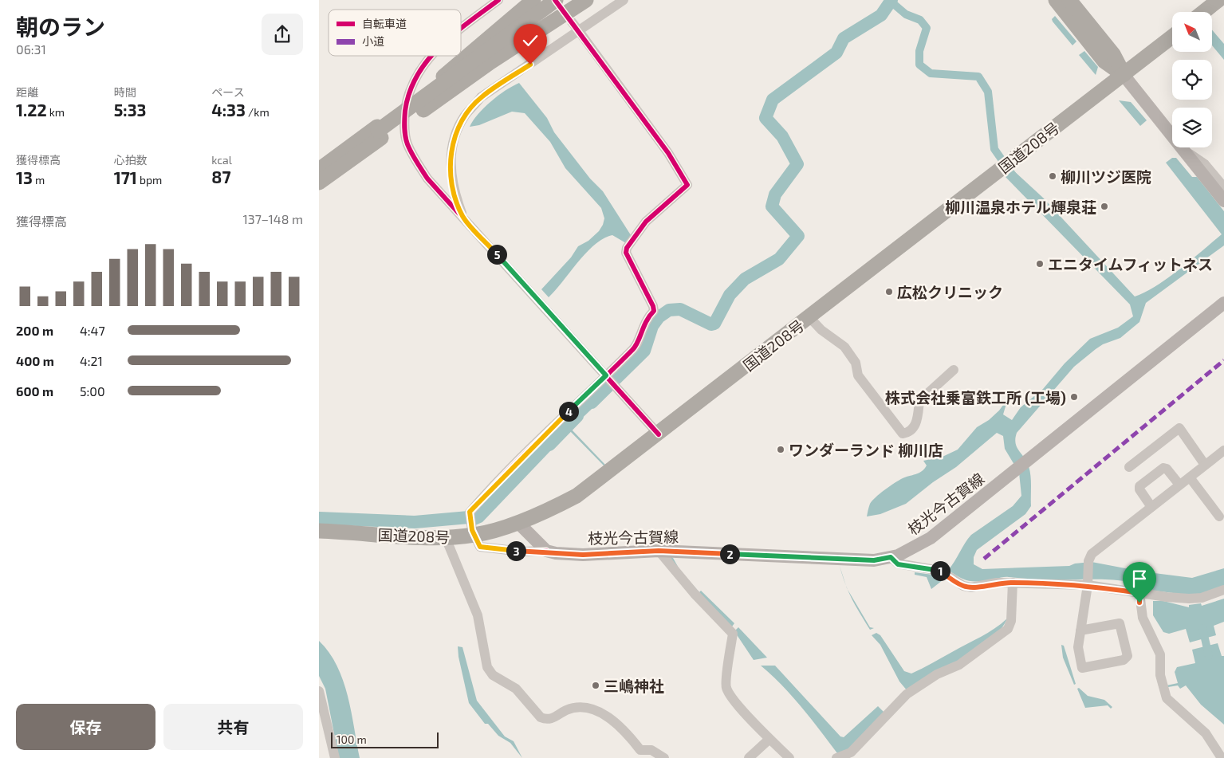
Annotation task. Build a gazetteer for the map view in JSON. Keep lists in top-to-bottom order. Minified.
{"streets":{"highway":["国道208号"],"main road":["枝光今古賀線"]},"places":["柳川ツジ医院","柳川温泉ホテル輝泉荘","エニタイムフィットネス","広松クリニック","株式会社乗富鉄工所 (工場)","ワンダーランド 柳川店","三嶋神社"],"legend":["自転車道","小道"],"scale_bar":"100 m","north":"top left","page":{"heading":["朝のラン","06:31"],"stats":[["距離","1.22 km"],["時間","5:33"],["ペース","4:33 /km"],["獲得標高","13 m"],["心拍数","171 bpm"],["kcal","87"]],"chart":["獲得標高","137–148 m"],"pins":["5","4","3","2","1"],"list":[{"name":"200 m","note":"4:47"},{"name":"400 m","note":"4:21"},{"name":"600 m","note":"5:00"}],"buttons":["保存","共有"],"scale":"100 m"}}
